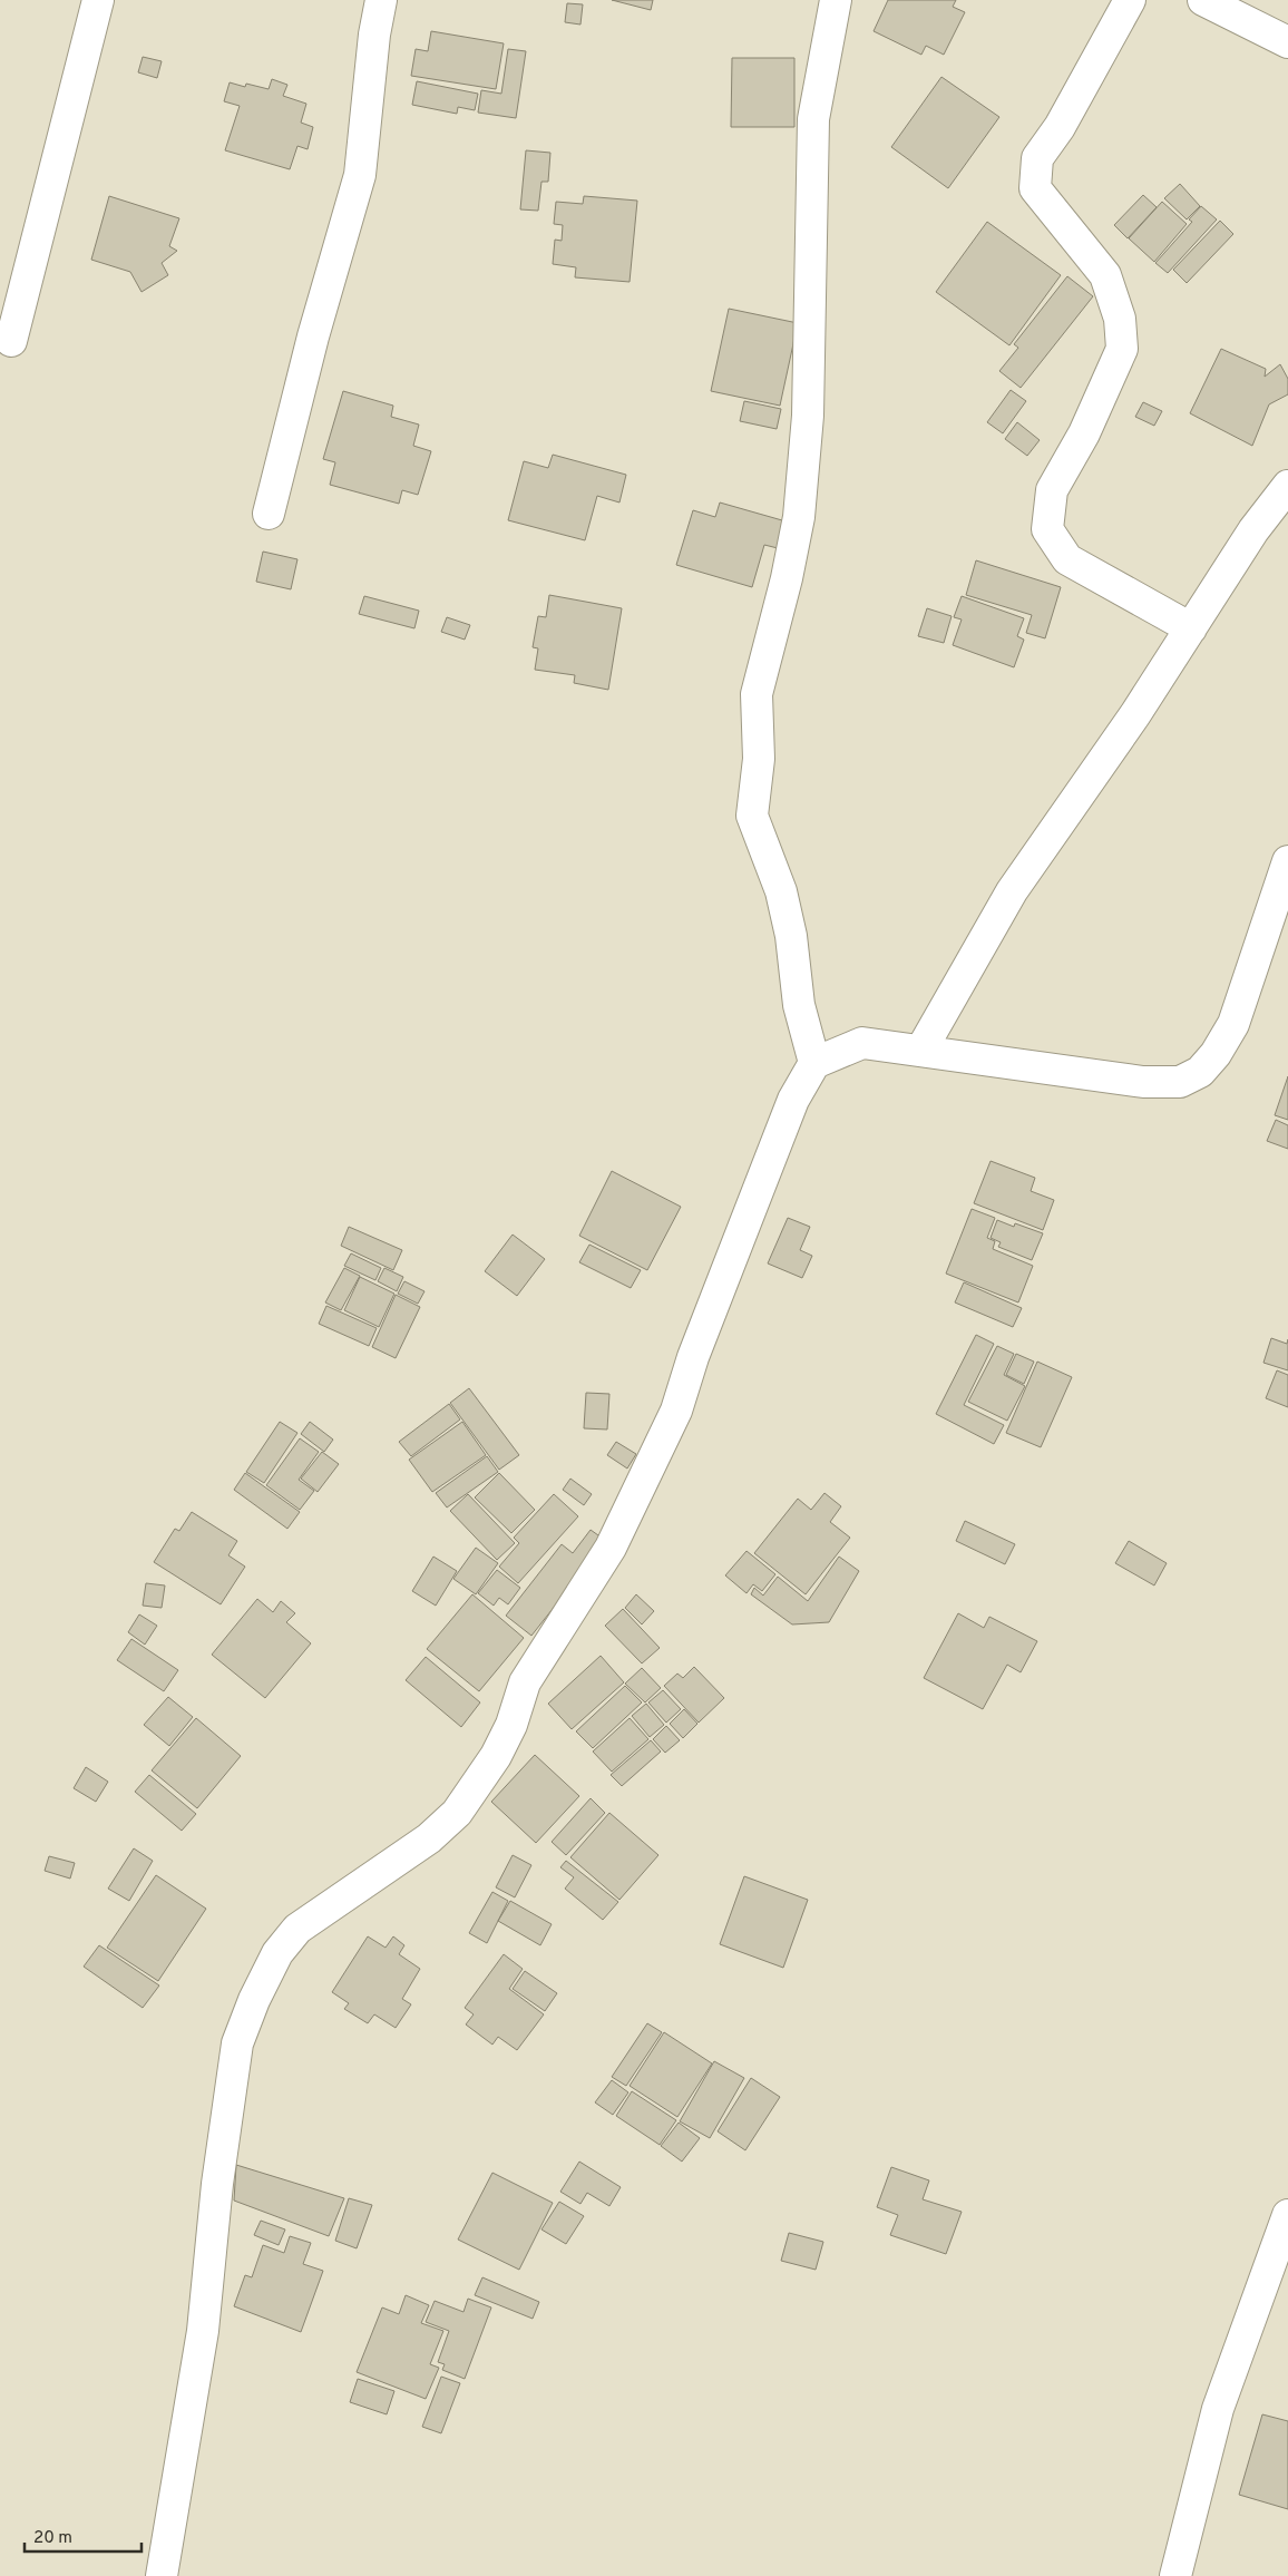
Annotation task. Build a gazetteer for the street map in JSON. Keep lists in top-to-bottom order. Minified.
{"scale_bar":"20 m"}
